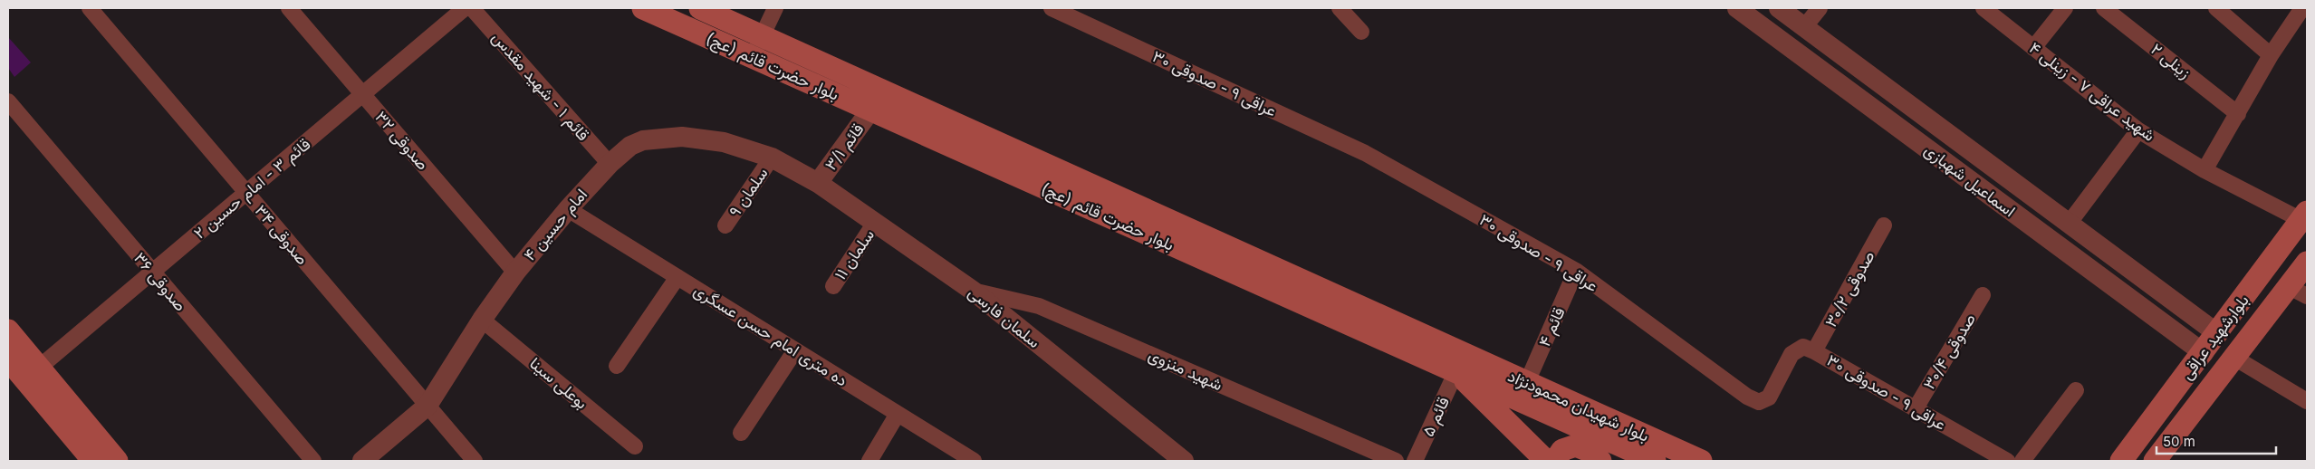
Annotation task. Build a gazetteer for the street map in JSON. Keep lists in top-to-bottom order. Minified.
{"streets":{"main road":["بلوار حضرت قائم (عج)","بلوارشهید عراقی","بلوار شهیدان محمودنژاد"],"street":["زینلی ۲","عراقی ۹ - صدوقی ۳۰","قائم ۱ - شهید مقدس","شهید عراقی ۷ - زینلی ۴","صدوقی ۳۲","قائم ۳/۱","اسماعیل شهبازی","قائم ۳ - امام حسین ۲","سلمان ۹","امام حسین ۴","صدوقی ۳۴","سلمان ۱۱","صدوقی ۳۶","صدوقی ۳۰/۲","سلمان فارسی","قائم ۴","ده متری امام حسن عسگری","صدوقی ۳۰/۴","شهید منزوی","بوعلی سینا","قائم ۵"]},"crossings":[["بلوار حضرت قائم (عج)","قائم ۳/۱"],["بلوار حضرت قائم (عج)","بلوار شهیدان محمودنژاد"],["بلوار حضرت قائم (عج)","قائم ۵"],["عراقی ۹ - صدوقی ۳۰","صدوقی ۳۰/۲"],["عراقی ۹ - صدوقی ۳۰","قائم ۴"],["عراقی ۹ - صدوقی ۳۰","صدوقی ۳۰/۴"],["قائم ۱ - شهید مقدس","امام حسین ۴"],["شهید عراقی ۷ - زینلی ۴","بلوارشهید عراقی"],["صدوقی ۳۲","قائم ۳ - امام حسین ۲"],["صدوقی ۳۲","امام حسین ۴"],["قائم ۳/۱","امام حسین ۴"],["قائم ۳/۱","سلمان فارسی"],["اسماعیل شهبازی","بلوارشهید عراقی"],["قائم ۳ - امام حسین ۲","صدوقی ۳۴"],["قائم ۳ - امام حسین ۲","صدوقی ۳۶"],["سلمان ۹","امام حسین ۴"],["امام حسین ۴","صدوقی ۳۴"],["امام حسین ۴","سلمان فارسی"],["امام حسین ۴","ده متری امام حسن عسگری"],["امام حسین ۴","بوعلی سینا"],["سلمان ۱۱","سلمان فارسی"],["سلمان فارسی","شهید منزوی"],["قائم ۴","بلوار شهیدان محمودنژاد"],["بلوار شهیدان محمودنژاد","قائم ۵"]],"scale_bar":"50 m"}
